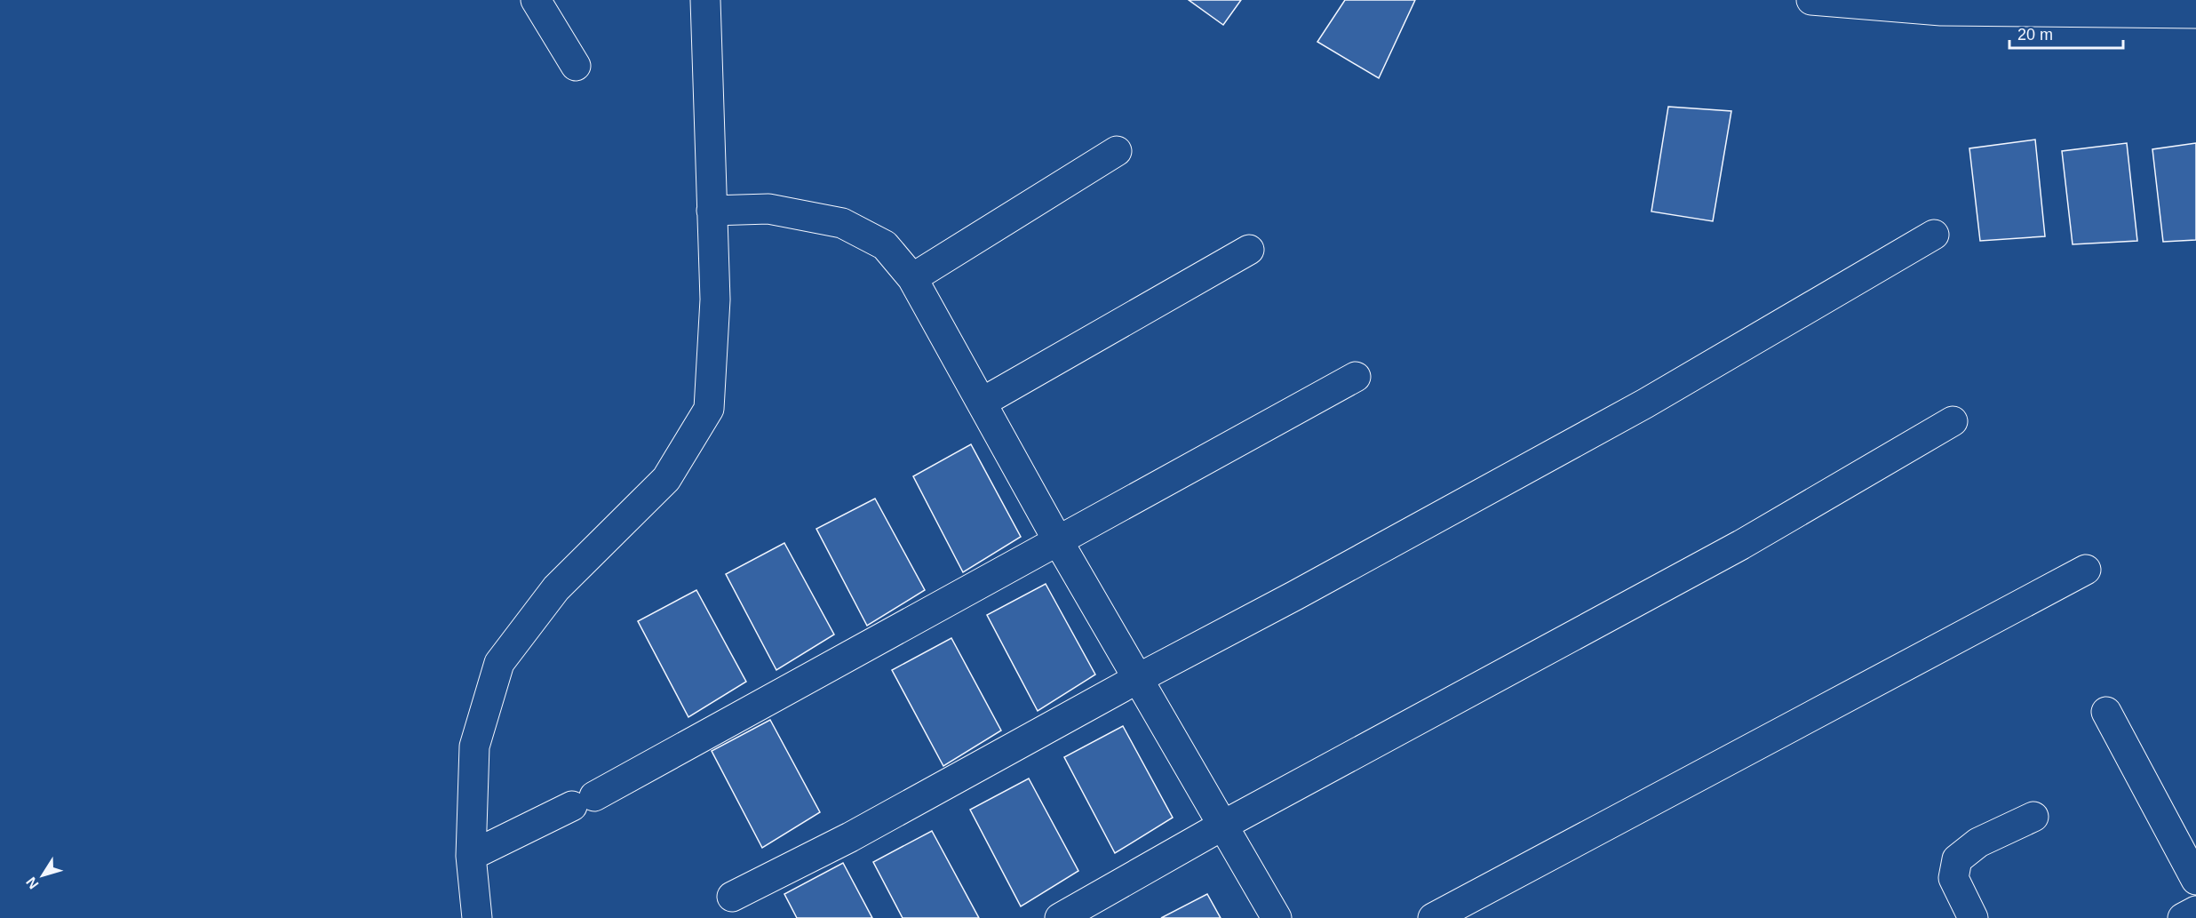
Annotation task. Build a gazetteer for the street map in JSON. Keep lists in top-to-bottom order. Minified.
{"scale_bar":"20 m","north":"bottom left"}
